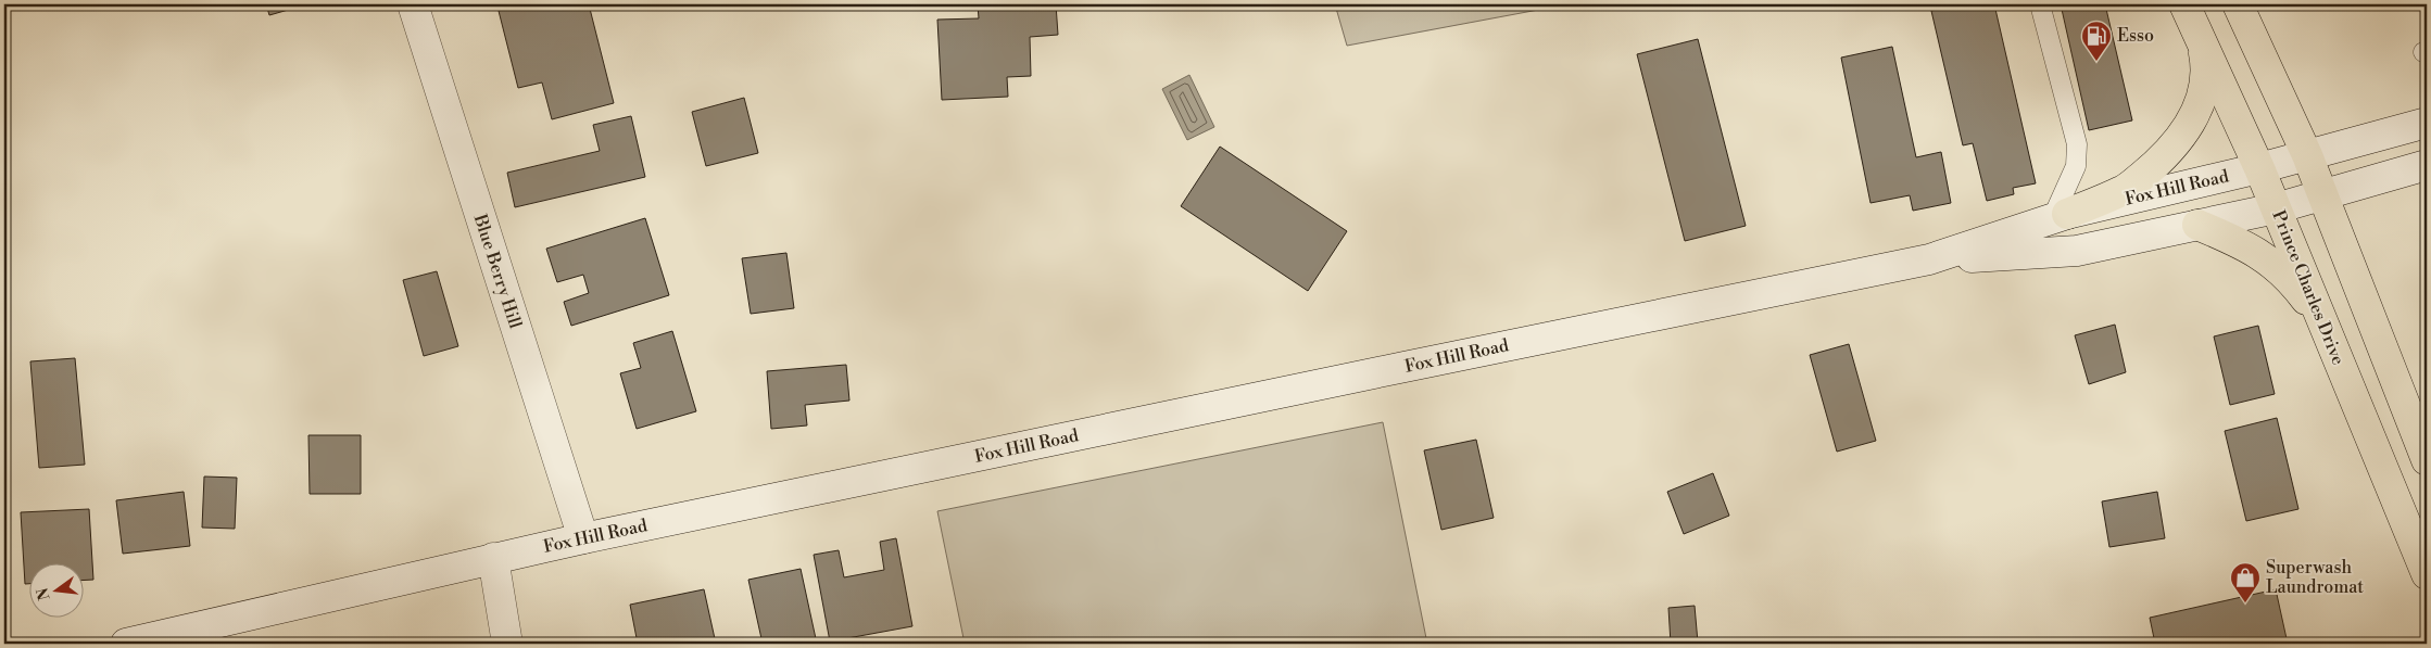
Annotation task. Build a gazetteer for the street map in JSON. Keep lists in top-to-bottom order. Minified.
{"streets":{"highway":["Prince Charles Drive"],"main road":["Fox Hill Road","Blue Berry Hill"]},"crossings":[["Fox Hill Road","Blue Berry Hill"],["Fox Hill Road","Prince Charles Drive"]],"places":{"fuel station":["Esso"],"shop":["Superwash Laundromat"]},"north":"left"}
